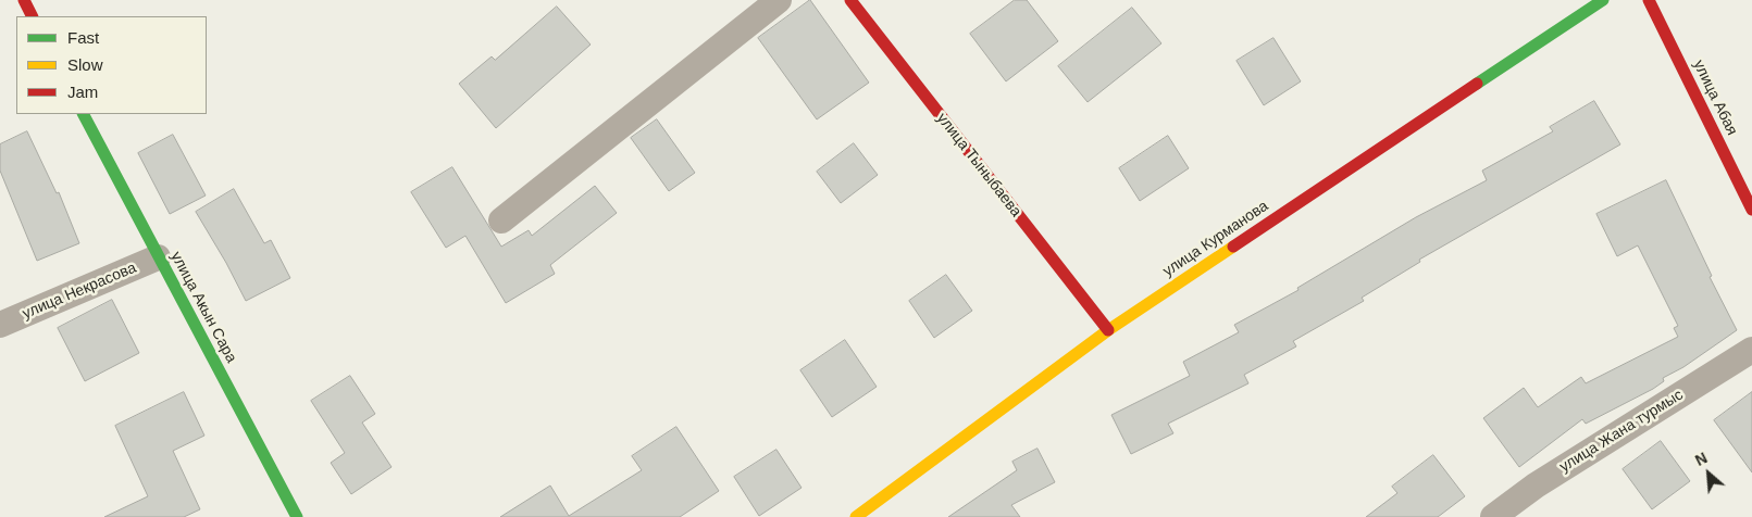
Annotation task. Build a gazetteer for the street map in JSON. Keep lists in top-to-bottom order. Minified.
{"streets":{"street":["улица Абая","улица Тыныбаева","улица Курманова","улица Некрасова","улица Акын Сара","улица Жана турмыс"]},"crossings":[["улица Тыныбаева","улица Курманова"],["улица Некрасова","улица Акын Сара"]],"legend":["Fast","Slow","Jam"],"north":"top left"}
